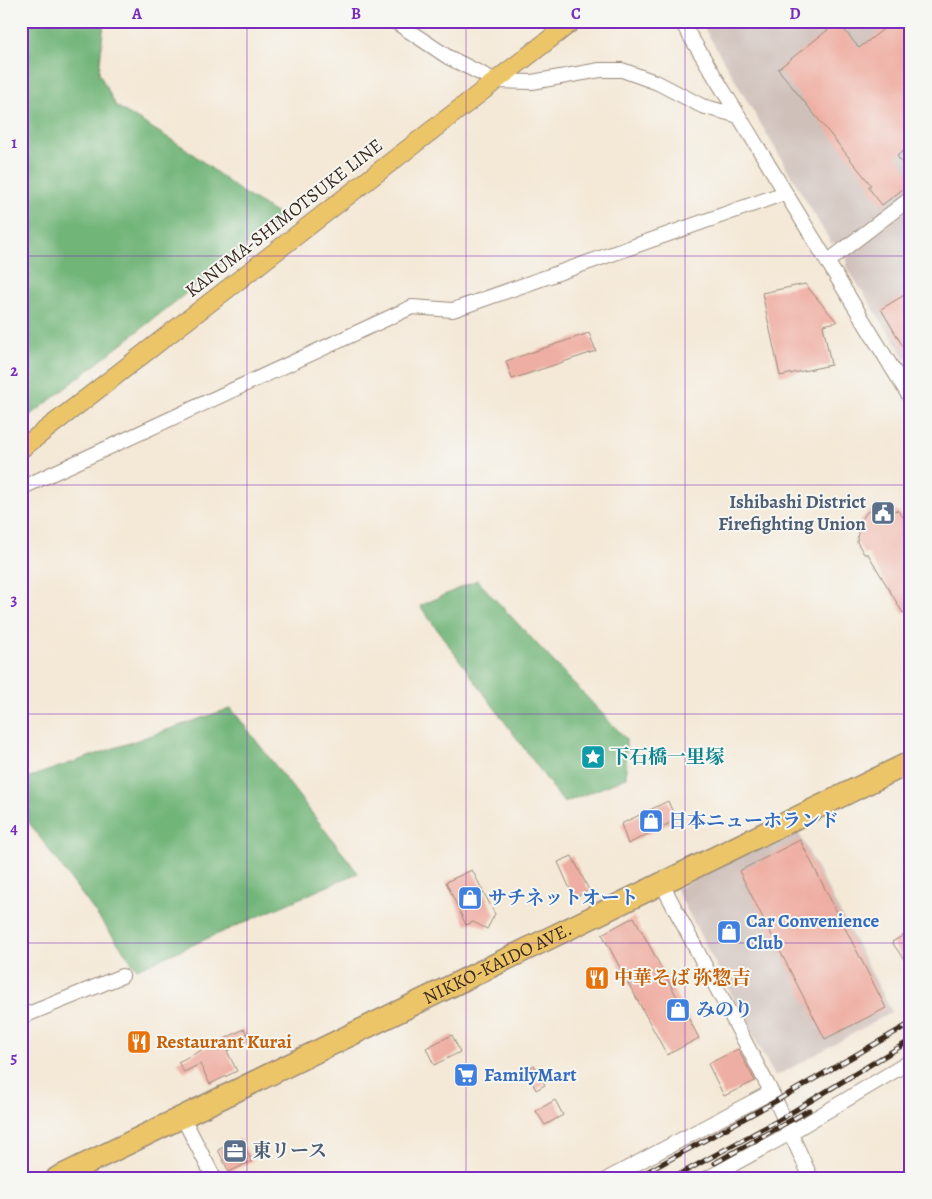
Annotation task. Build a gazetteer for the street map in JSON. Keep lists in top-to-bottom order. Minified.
{"streets":{"main road":["KANUMA-SHIMOTSUKE LINE"]},"places":{"public building":["Ishibashi District Firefighting Union"],"place":["下石橋一里塚"],"shop":["日本ニューホランド","サチネットオート","Car Convenience Club","みのり"],"restaurant":["中華そば 弥惣吉","Restaurant Kurai"],"supermarket":["FamilyMart"],"office":["東リース"]},"grid":{"columns":["A","B","C","D"],"rows":["1","2","3","4","5"]}}
